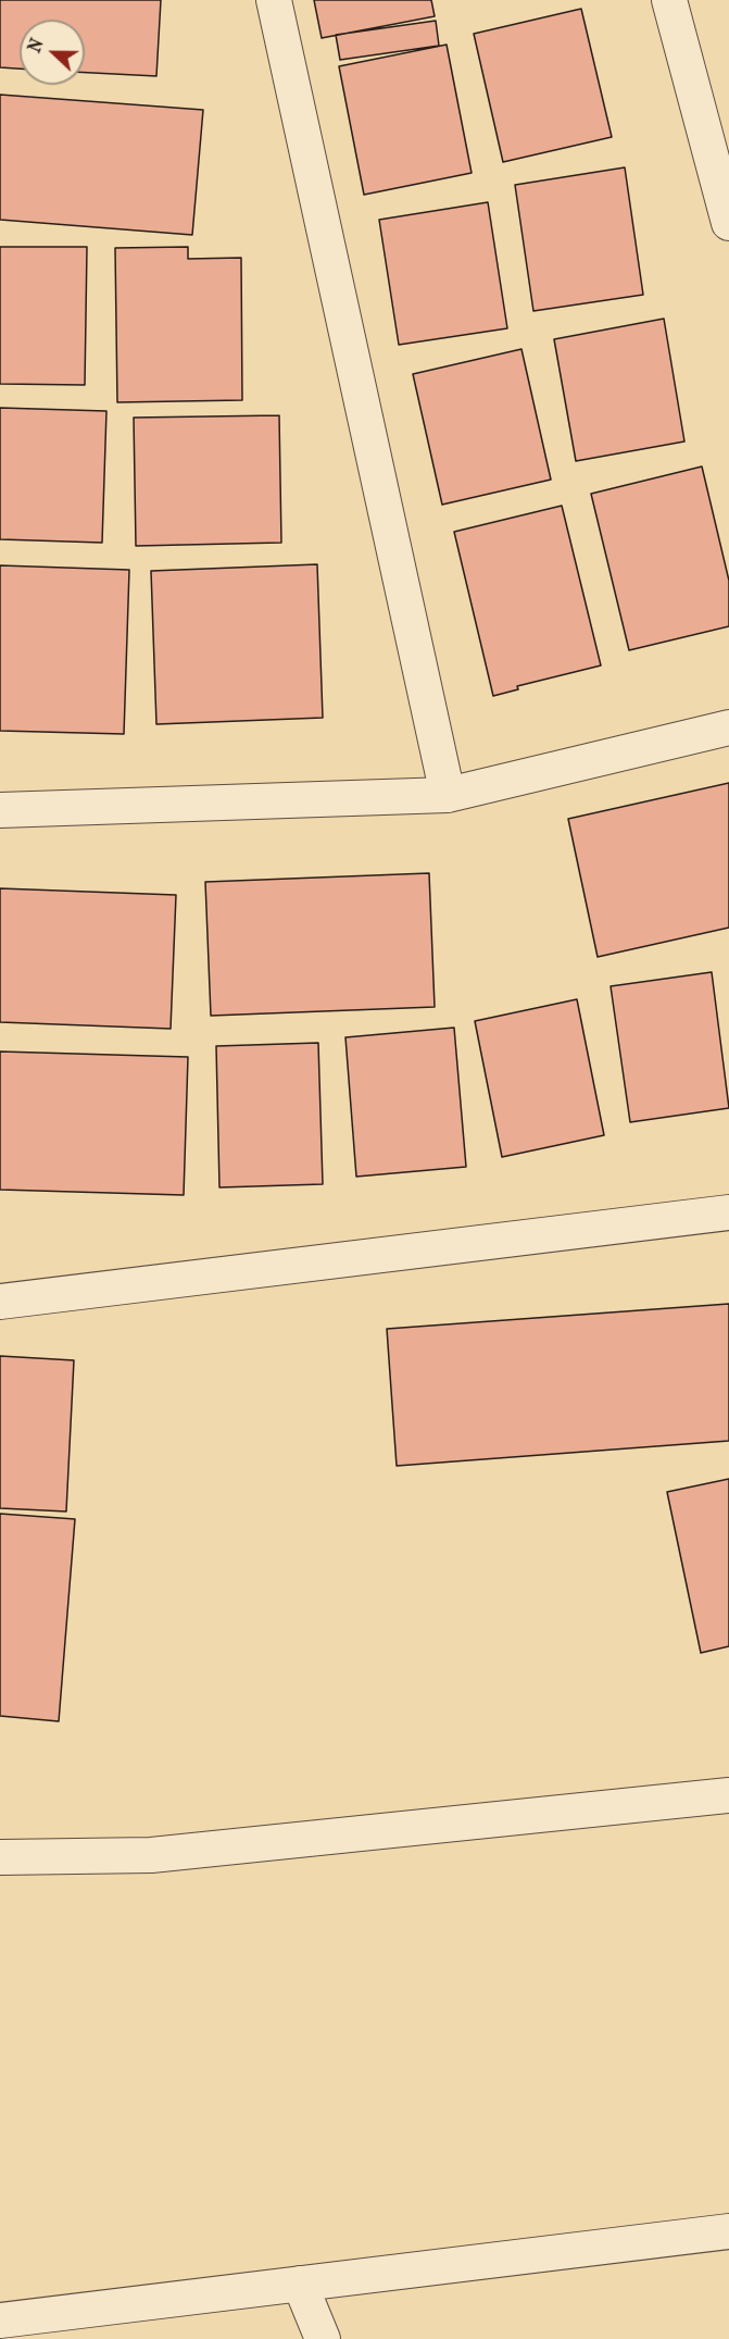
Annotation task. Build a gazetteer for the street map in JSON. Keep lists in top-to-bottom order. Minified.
{"north":"left"}
